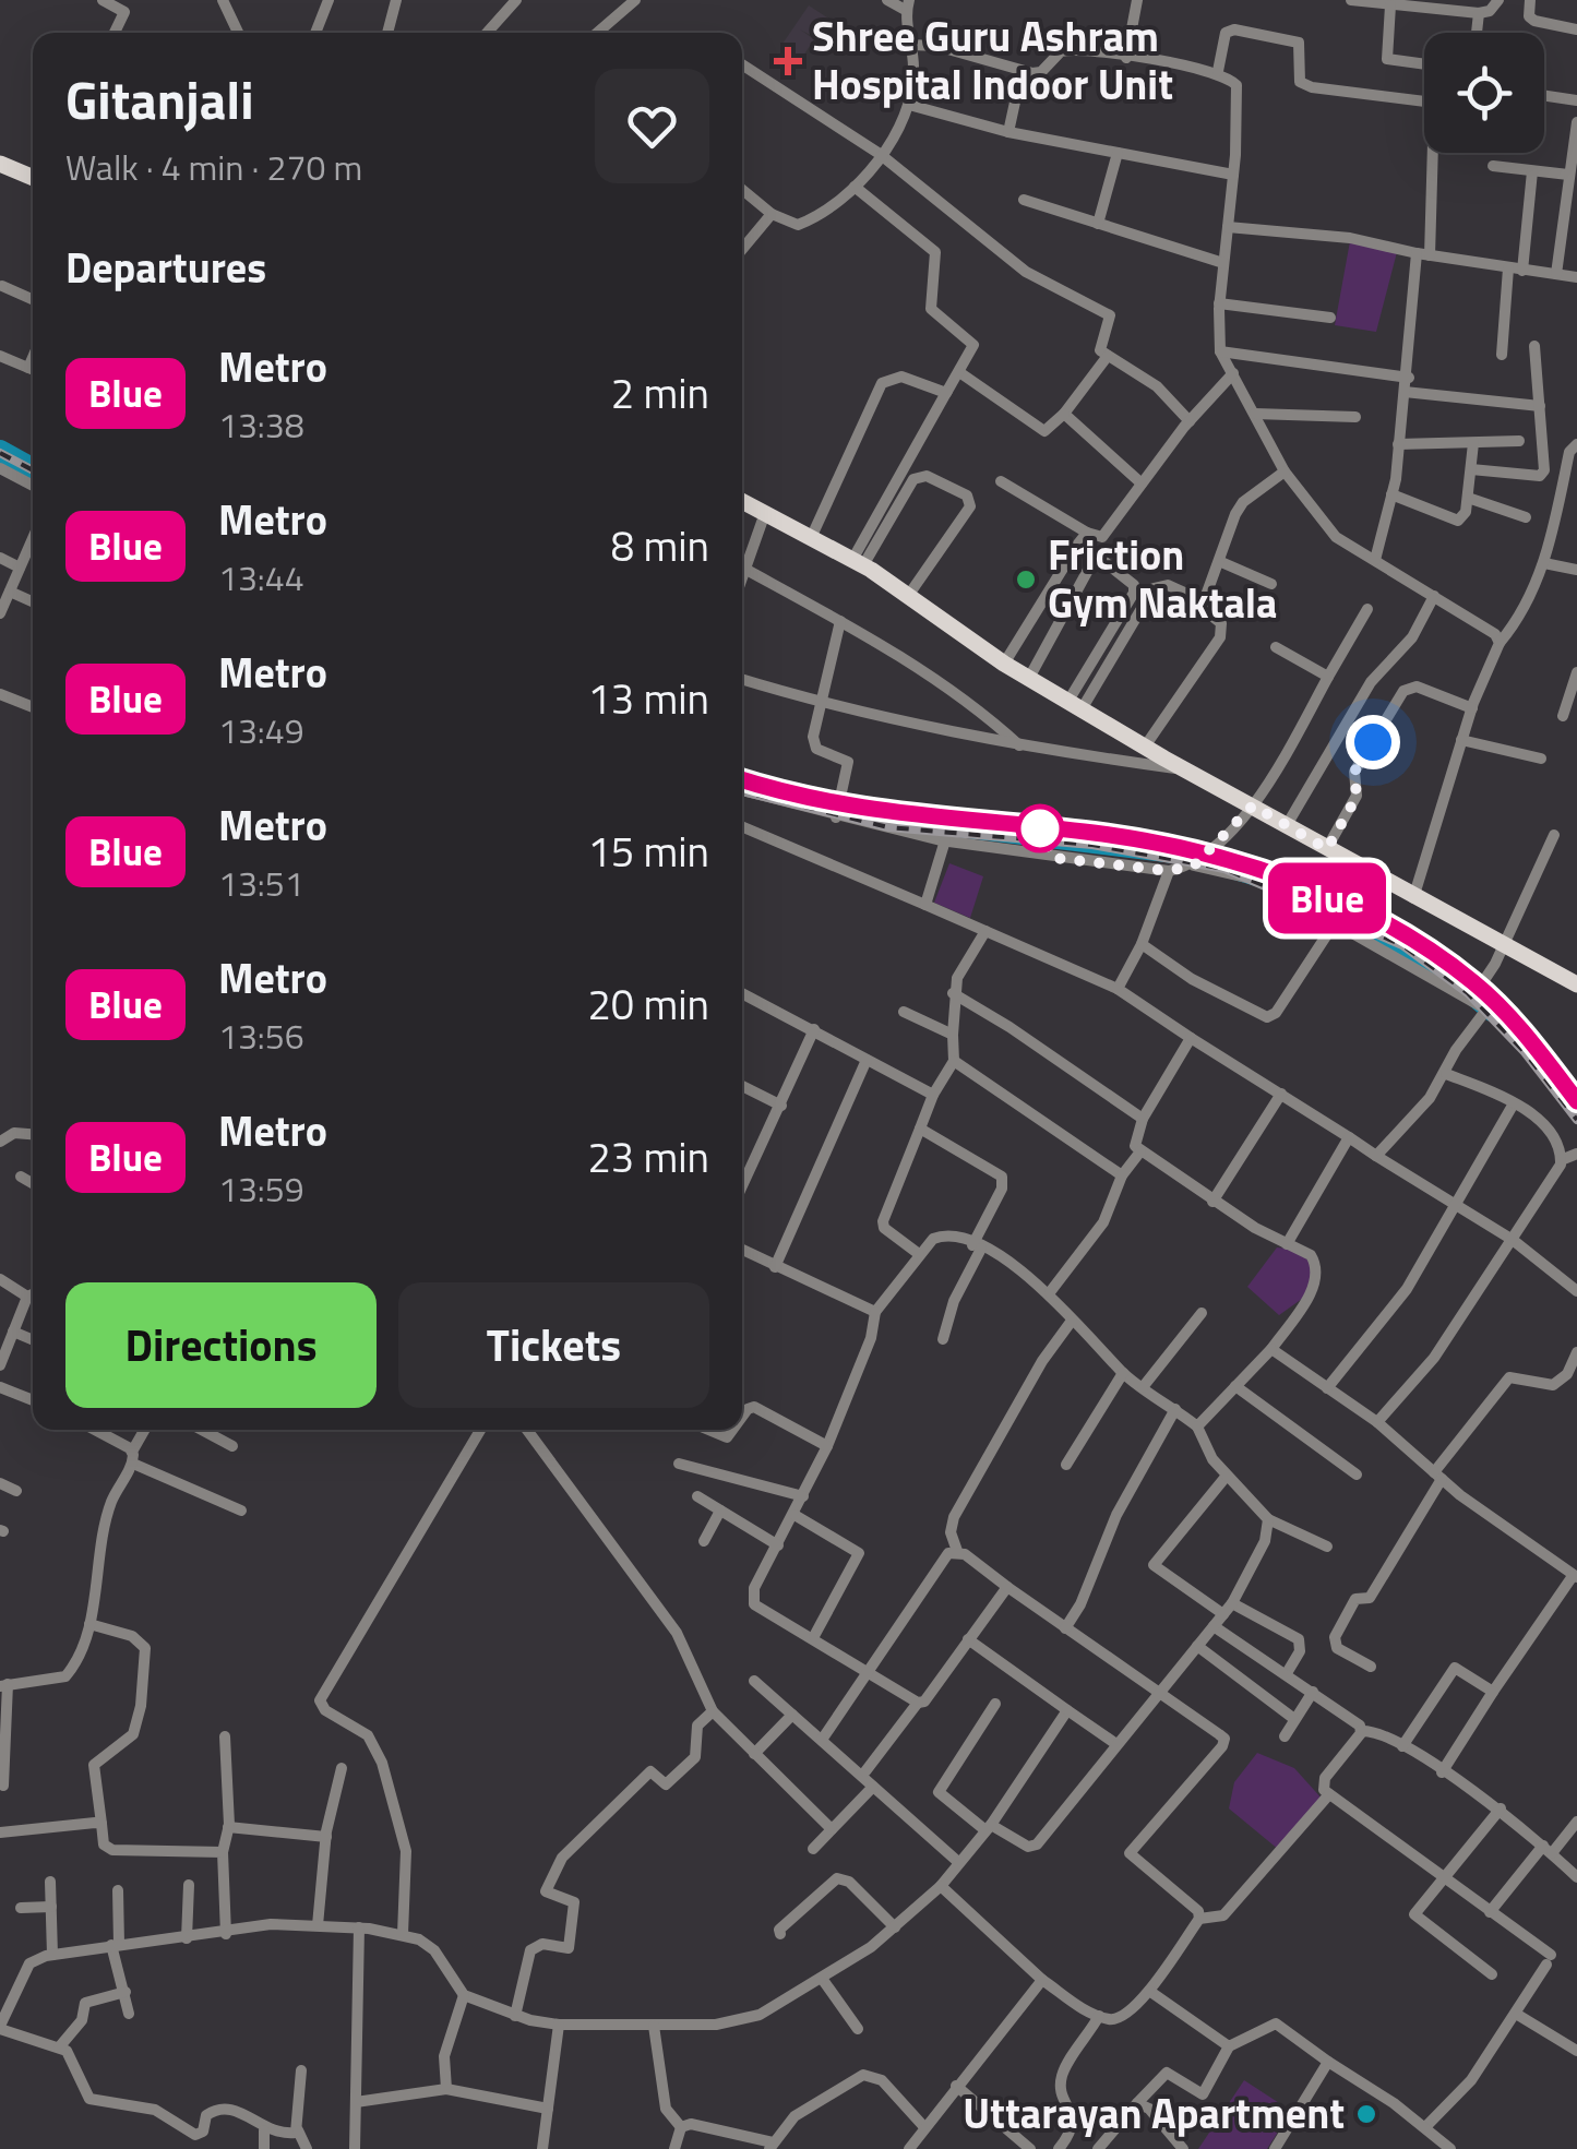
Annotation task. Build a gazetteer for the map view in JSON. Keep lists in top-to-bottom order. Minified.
{"places":{"health":["Shree Guru Ashram Hospital Indoor Unit"],"other":["Friction Gym Naktala","Uttarayan Apartment"]},"lines":["metro line Blue"],"page":{"on_map":"Blue","heading":[["Gitanjali","Walk · 4 min · 270 m"],"Departures"],"list":[{"mark":"Blue","name":"Metro","note":"13:38","value":"2 min"},{"mark":"Blue","name":"Metro","note":"13:44","value":"8 min"},{"mark":"Blue","name":"Metro","note":"13:49","value":"13 min"},{"mark":"Blue","name":"Metro","note":"13:51","value":"15 min"},{"mark":"Blue","name":"Metro","note":"13:56","value":"20 min"},{"mark":"Blue","name":"Metro","note":"13:59","value":"23 min"}],"buttons":["Directions","Tickets"]}}
